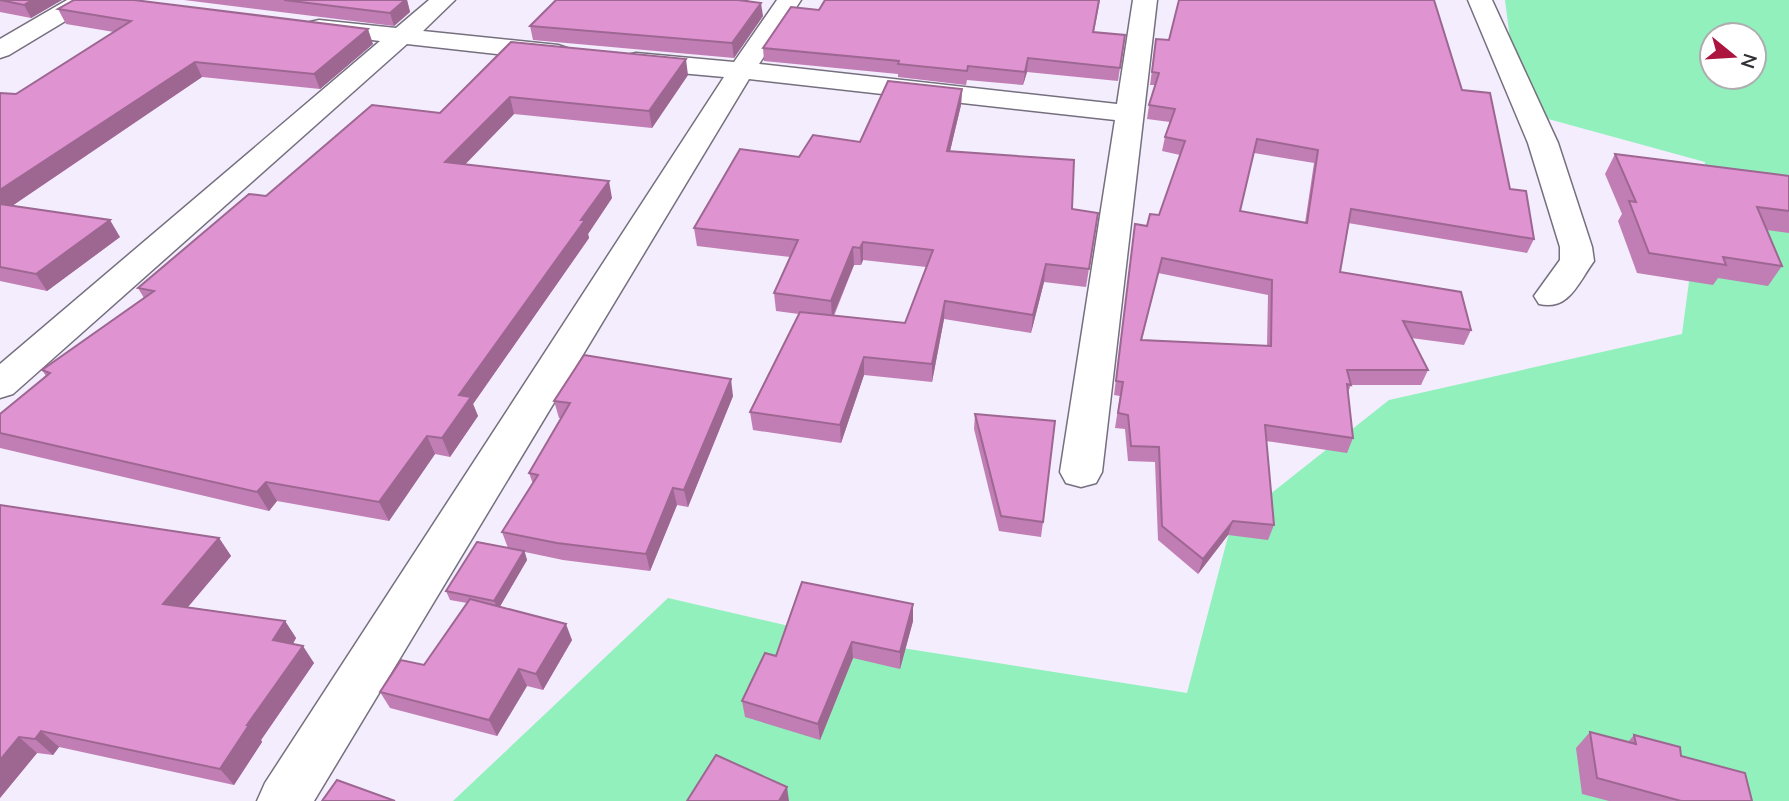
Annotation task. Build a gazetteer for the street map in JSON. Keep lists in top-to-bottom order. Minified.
{"north":"right"}
